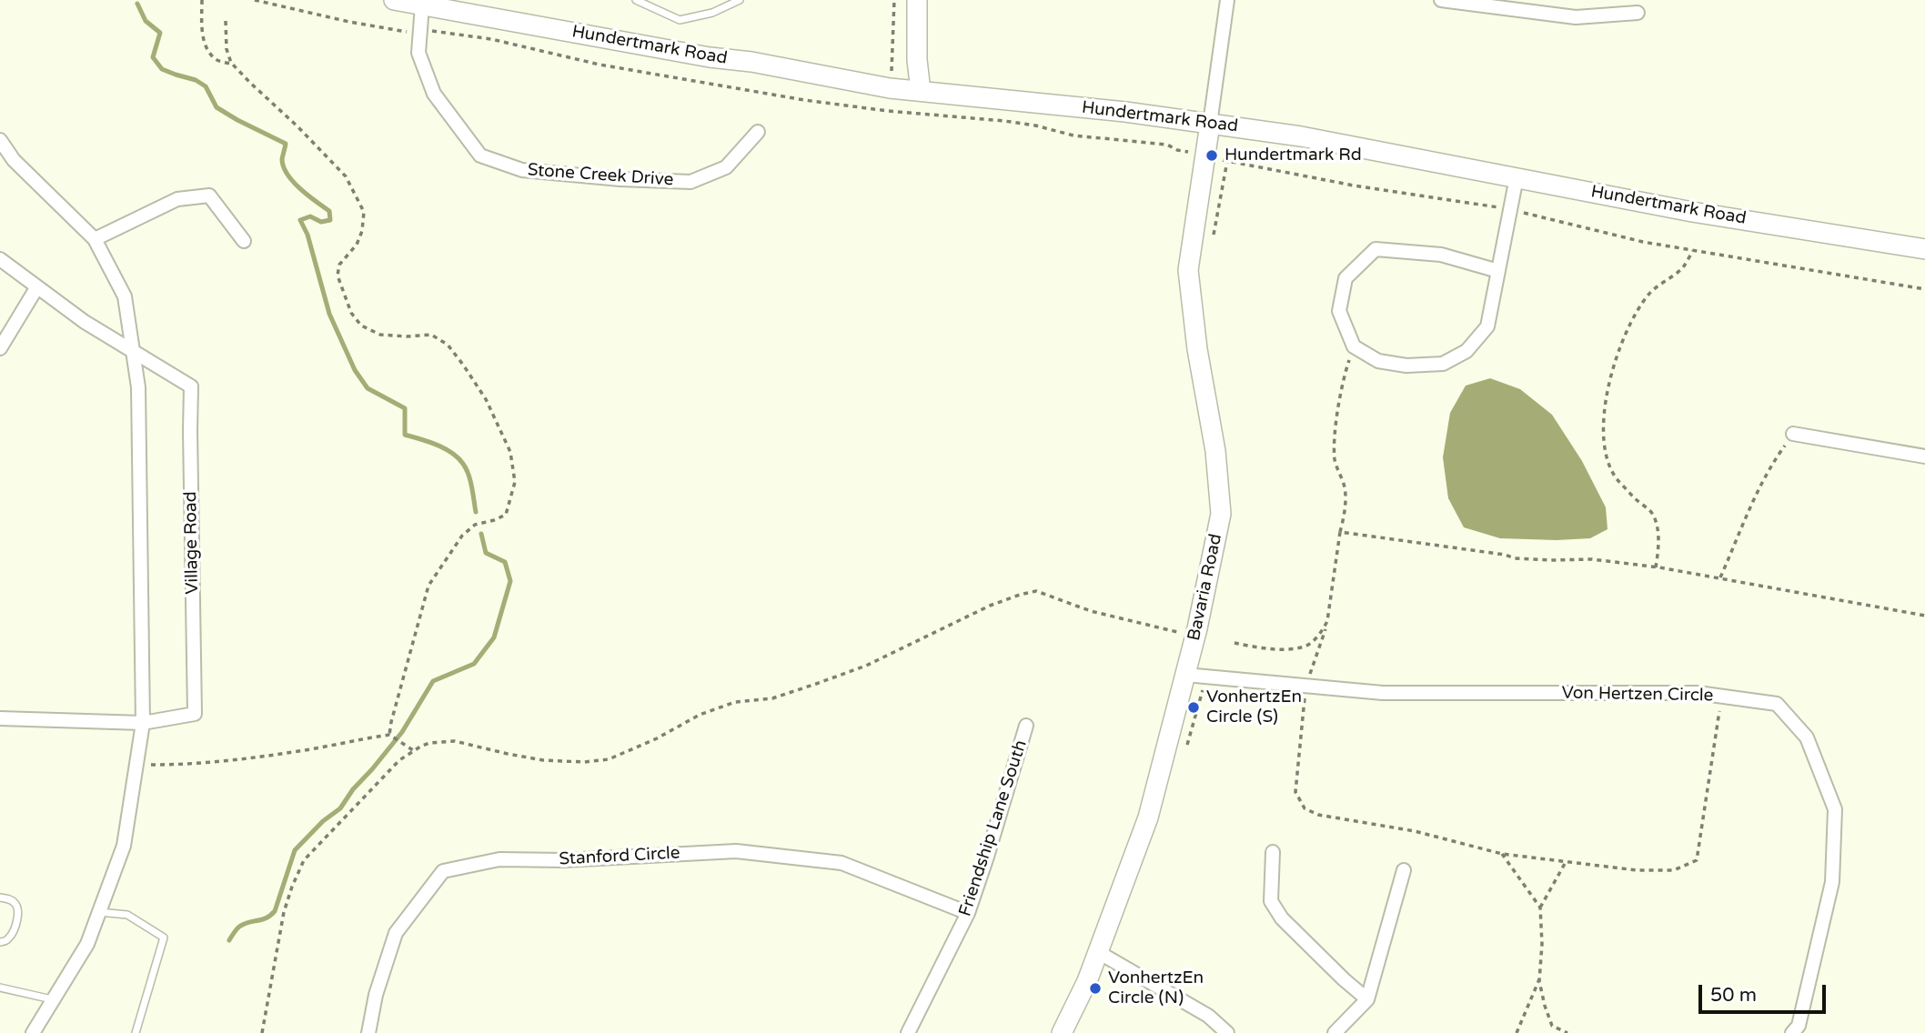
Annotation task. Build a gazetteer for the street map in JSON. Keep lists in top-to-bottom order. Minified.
{"streets":{"street":["Hundertmark Road","Stone Creek Drive","Village Road","Bavaria Road","Von Hertzen Circle","Friendship Lane South","Stanford Circle"]},"crossings":[["Hundertmark Road","Stone Creek Drive"],["Hundertmark Road","Bavaria Road"],["Bavaria Road","Von Hertzen Circle"],["Friendship Lane South","Stanford Circle"]],"places":["Hundertmark Rd","VonhertzEn Circle (S)","VonhertzEn Circle (N)"],"scale_bar":"50 m"}
